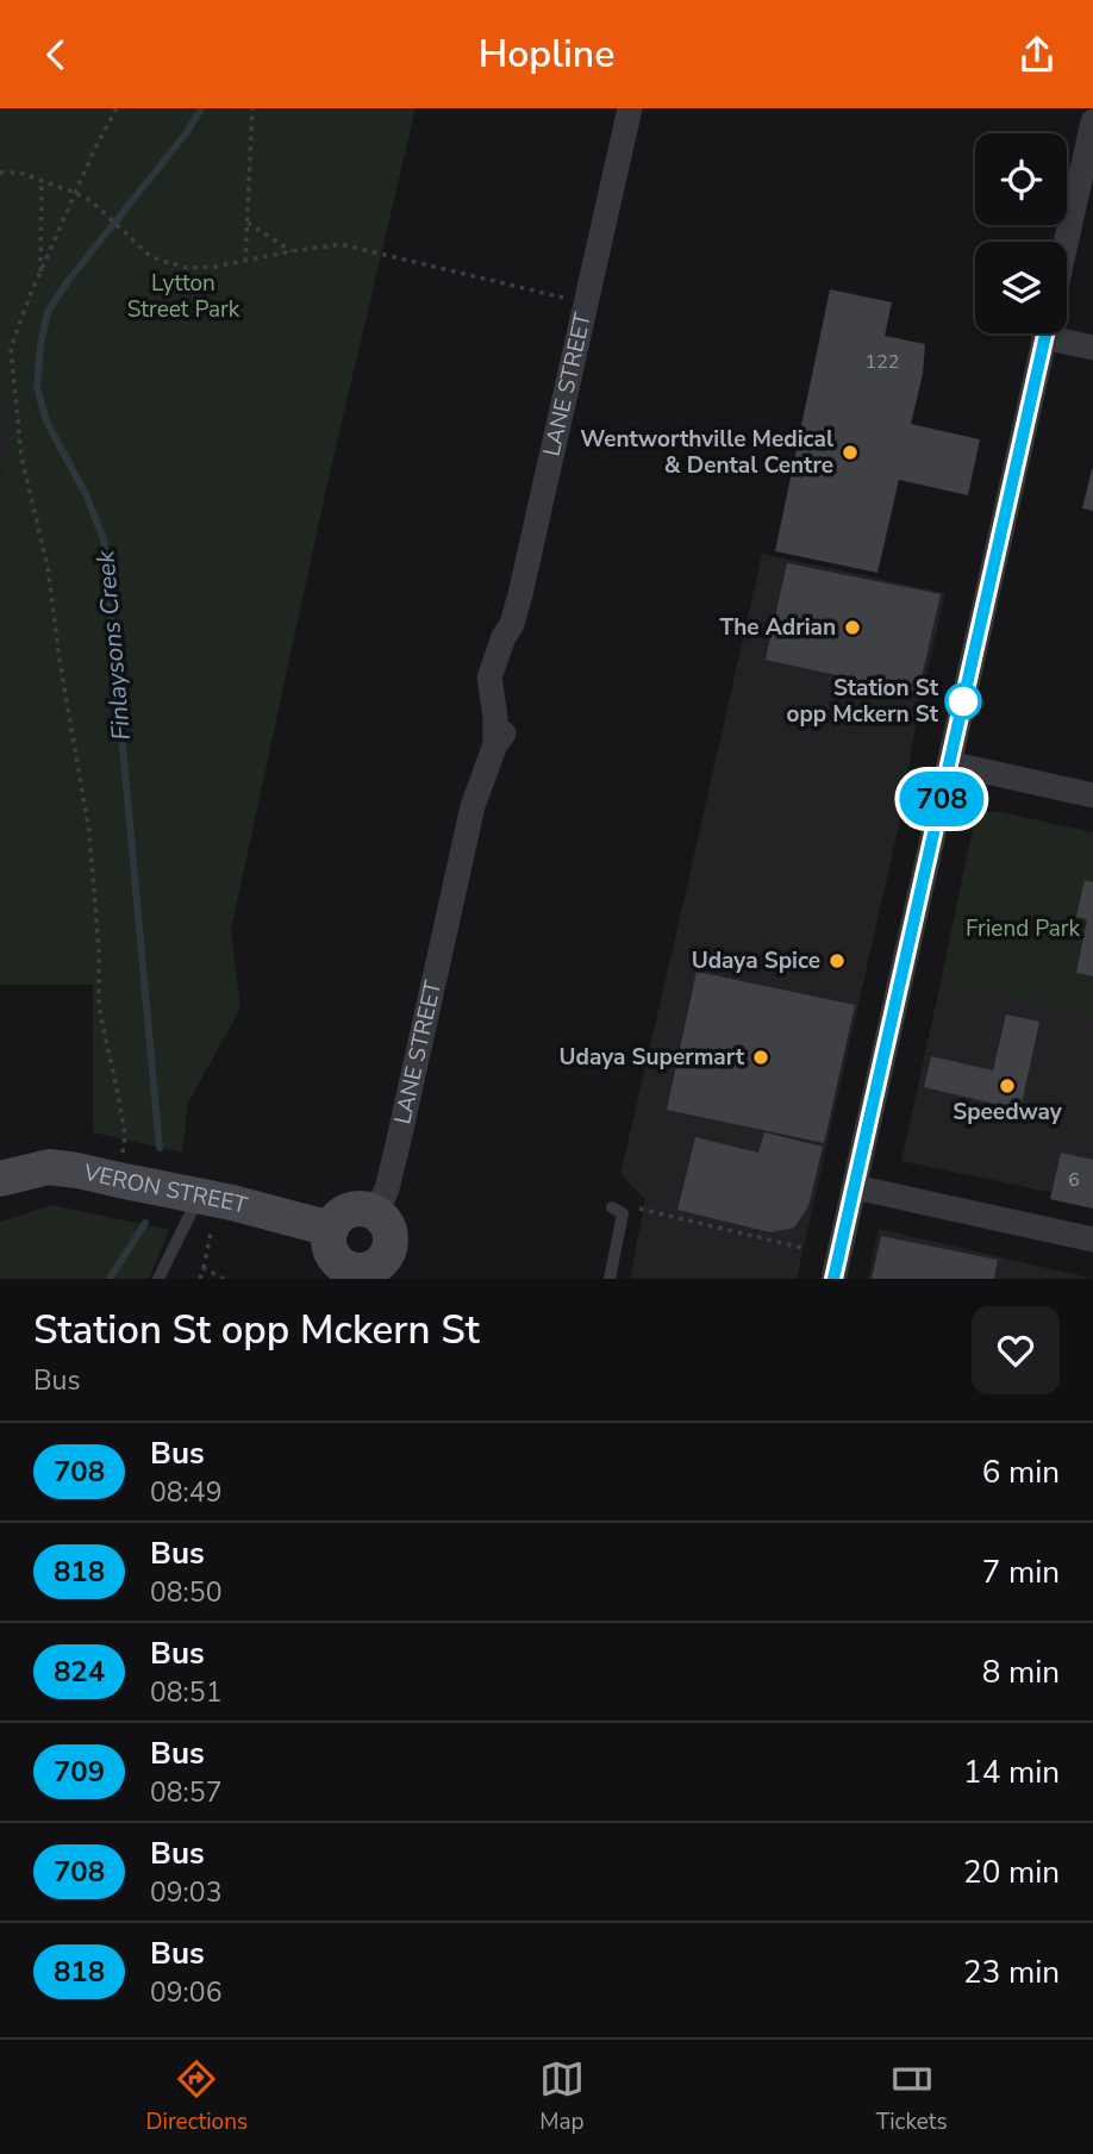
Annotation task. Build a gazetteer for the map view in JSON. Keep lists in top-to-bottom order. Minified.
{"streets":{"street":["LANE STREET","VERON STREET"]},"crossings":[["LANE STREET","VERON STREET"]],"water":["Finlaysons Creek"],"parks":["Lytton Street Park","Friend Park"],"places":["Wentworthville Medical & Dental Centre","The Adrian","Station St opp Mckern St","Udaya Spice","Udaya Supermart","Speedway"],"lines":["bus line 708"],"house_numbers":["122","6"],"page":{"header":"Hopline","on_map":"708","heading":["Station St opp Mckern St","Bus"],"list":[{"mark":"708","name":"Bus","note":"08:49","value":"6 min"},{"mark":"818","name":"Bus","note":"08:50","value":"7 min"},{"mark":"824","name":"Bus","note":"08:51","value":"8 min"},{"mark":"709","name":"Bus","note":"08:57","value":"14 min"},{"mark":"708","name":"Bus","note":"09:03","value":"20 min"},{"mark":"818","name":"Bus","note":"09:06","value":"23 min"}],"tabs":["Directions","Map","Tickets"]}}
